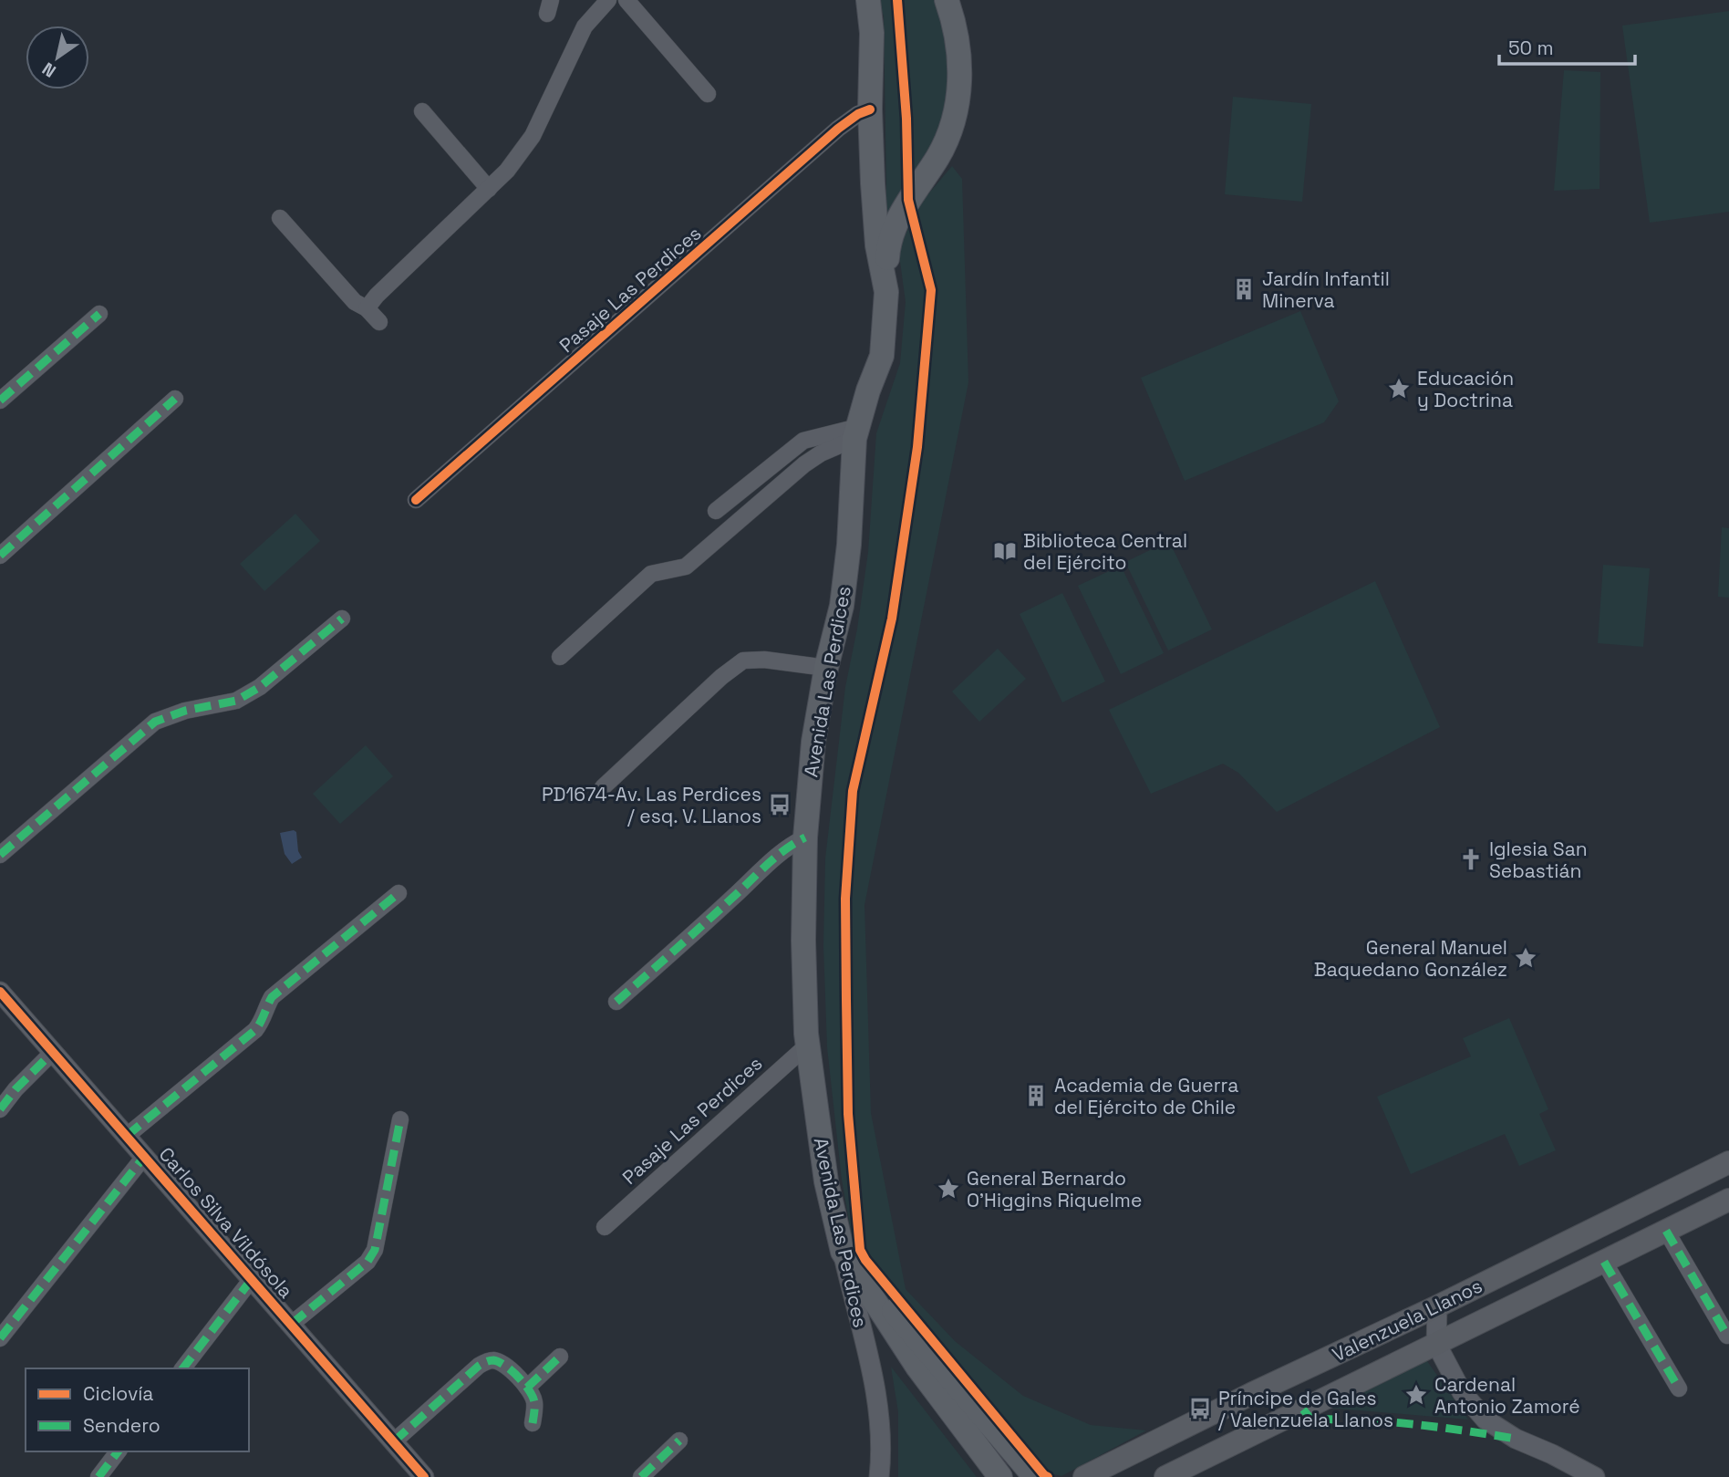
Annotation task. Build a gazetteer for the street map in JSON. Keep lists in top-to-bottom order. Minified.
{"streets":{"main road":["Avenida Las Perdices","Valenzuela Llanos"],"street":["Pasaje Las Perdices","Carlos Silva Vildósola"]},"crossings":[["Pasaje Las Perdices","Avenida Las Perdices"]],"places":{"building":["Jardín Infantil Minerva","Academia de Guerra del Ejército de Chile"],"place":["Educación y Doctrina","General Manuel Baquedano González","General Bernardo O’Higgins Riquelme","Cardenal Antonio Zamoré"],"library":["Biblioteca Central del Ejército"],"bus stop":["PD1674-Av. Las Perdices / esq. V. Llanos","Príncipe de Gales / Valenzuela Llanos"],"church":["Iglesia San Sebastián"]},"legend":["Ciclovía","Sendero"],"scale_bar":"50 m","north":"bottom left"}
